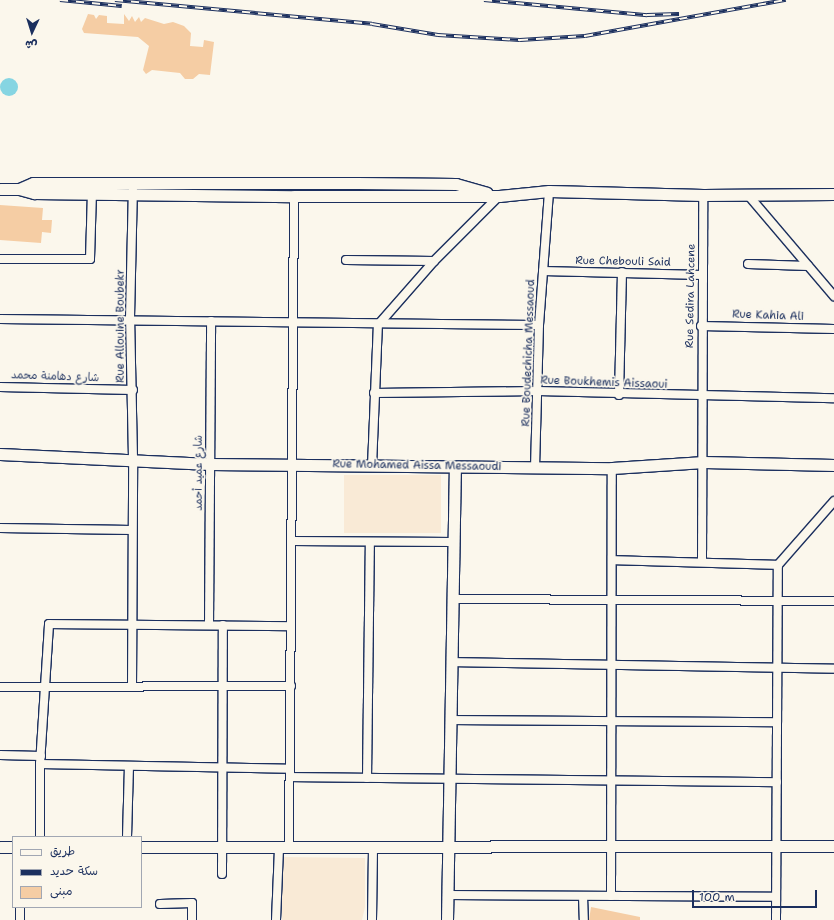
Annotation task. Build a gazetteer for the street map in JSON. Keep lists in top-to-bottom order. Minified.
{"streets":{"street":["Rue Chebouli Said","Rue Sedira Lahcene","Rue Kahia Ali","Rue Allouine Boubekr","Rue Boudechicha Messaoud","شارع دهامنة محمد","Rue Boukhemis Aissaoui","Rue Mohamed Aissa Messaoudi","شارع عميد أحمد"]},"crossings":[["Rue Chebouli Said","Rue Sedira Lahcene"],["Rue Chebouli Said","Rue Boudechicha Messaoud"],["Rue Sedira Lahcene","Rue Kahia Ali"],["Rue Sedira Lahcene","Rue Boukhemis Aissaoui"],["Rue Sedira Lahcene","Rue Mohamed Aissa Messaoudi"],["Rue Allouine Boubekr","شارع دهامنة محمد"],["Rue Allouine Boubekr","Rue Mohamed Aissa Messaoudi"],["Rue Boudechicha Messaoud","Rue Boukhemis Aissaoui"],["Rue Boudechicha Messaoud","Rue Mohamed Aissa Messaoudi"],["Rue Mohamed Aissa Messaoudi","شارع عميد أحمد"]],"legend":["طريق","سكة حديد","مبنى"],"scale_bar":"100 m","north":"bottom"}
